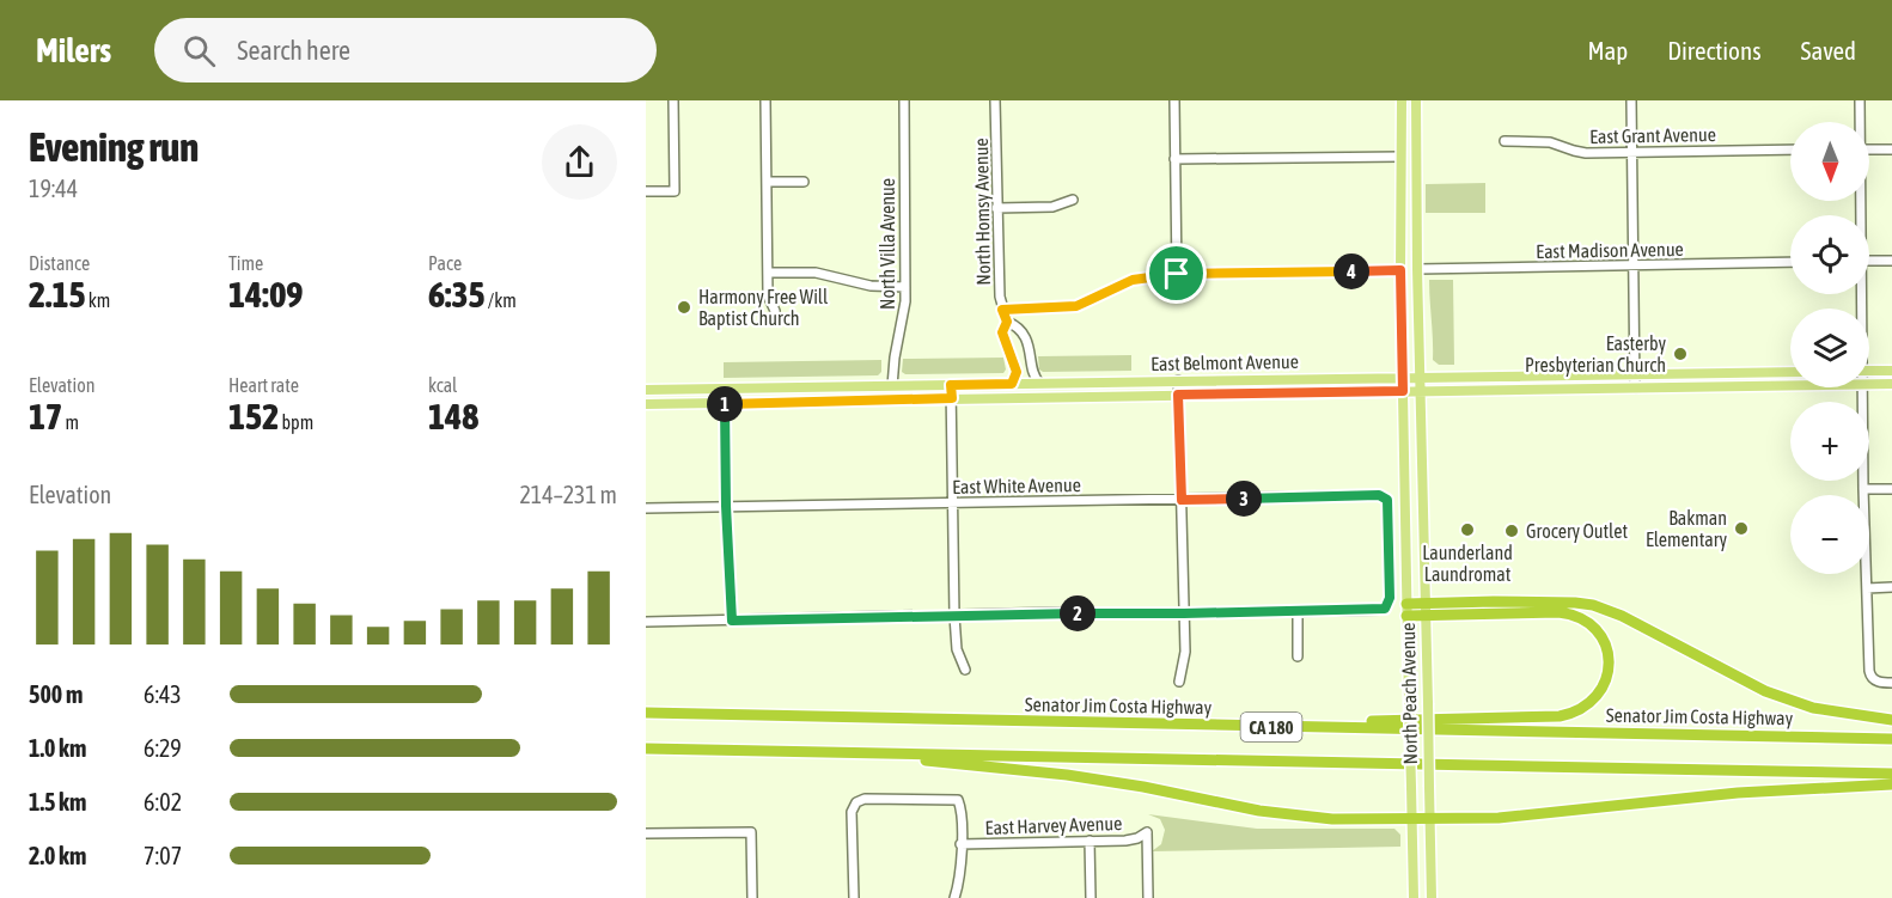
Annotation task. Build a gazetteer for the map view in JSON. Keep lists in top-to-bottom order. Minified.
{"streets":{"highway":["Senator Jim Costa Highway","CA 180"],"main road":["East Belmont Avenue","North Peach Avenue"],"street":["East Grant Avenue","North Homsy Avenue","North Villa Avenue","East Madison Avenue","East White Avenue","East Harvey Avenue"]},"crossings":[["North Homsy Avenue","East Belmont Avenue"],["North Villa Avenue","East Belmont Avenue"],["East Madison Avenue","North Peach Avenue"],["East Belmont Avenue","North Peach Avenue"]],"places":["Harmony Free Will Baptist Church","Easterby Presbyterian Church","Bakman Elementary","Launderland Laundromat","Grocery Outlet"],"north":"bottom","page":{"header":"Milers","search":"Search here","nav":["Map","Directions","Saved"],"heading":["Evening run","19:44"],"map_buttons":["+","−"],"stats":[["Distance","2.15 km"],["Time","14:09"],["Pace","6:35 /km"],["Elevation","17 m"],["Heart rate","152 bpm"],["kcal","148"]],"pins":["4","1","3","2"],"chart":["Elevation","214–231 m"],"list":[{"name":"500 m","note":"6:43"},{"name":"1.0 km","note":"6:29"},{"name":"1.5 km","note":"6:02"},{"name":"2.0 km","note":"7:07"}]}}
